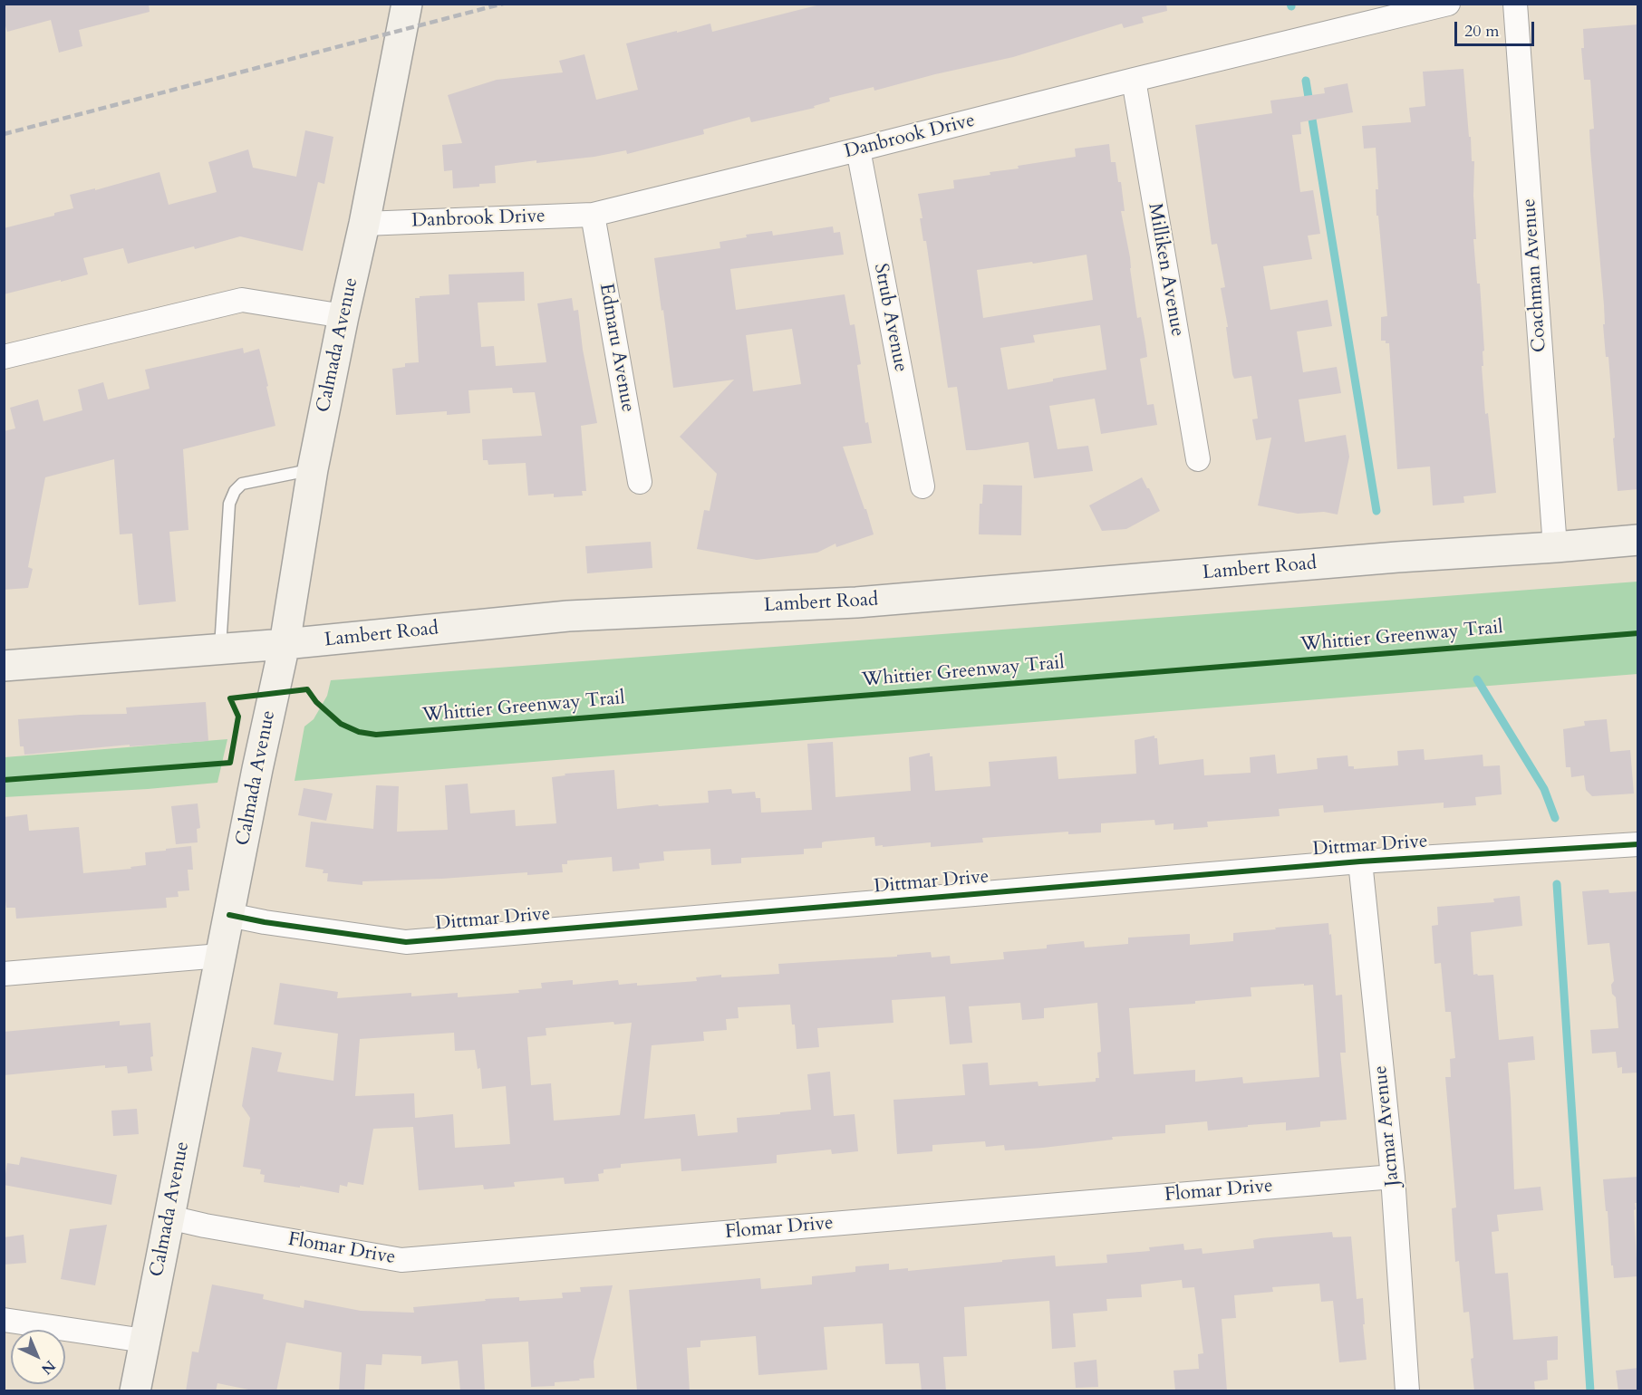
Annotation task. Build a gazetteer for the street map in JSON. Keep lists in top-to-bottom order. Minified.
{"streets":{"main road":["Calmada Avenue","Lambert Road"],"street":["Danbrook Drive","Milliken Avenue","Coachman Avenue","Strub Avenue","Edmaru Avenue","Dittmar Drive","Jacmar Avenue","Flomar Drive"],"cycle path":["Whittier Greenway Trail"]},"crossings":[["Danbrook Drive","Milliken Avenue"],["Danbrook Drive","Strub Avenue"],["Danbrook Drive","Calmada Avenue"],["Danbrook Drive","Edmaru Avenue"],["Coachman Avenue","Lambert Road"],["Calmada Avenue","Lambert Road"],["Calmada Avenue","Dittmar Drive"],["Calmada Avenue","Flomar Drive"],["Dittmar Drive","Jacmar Avenue"],["Jacmar Avenue","Flomar Drive"]],"scale_bar":"20 m","north":"bottom right"}
